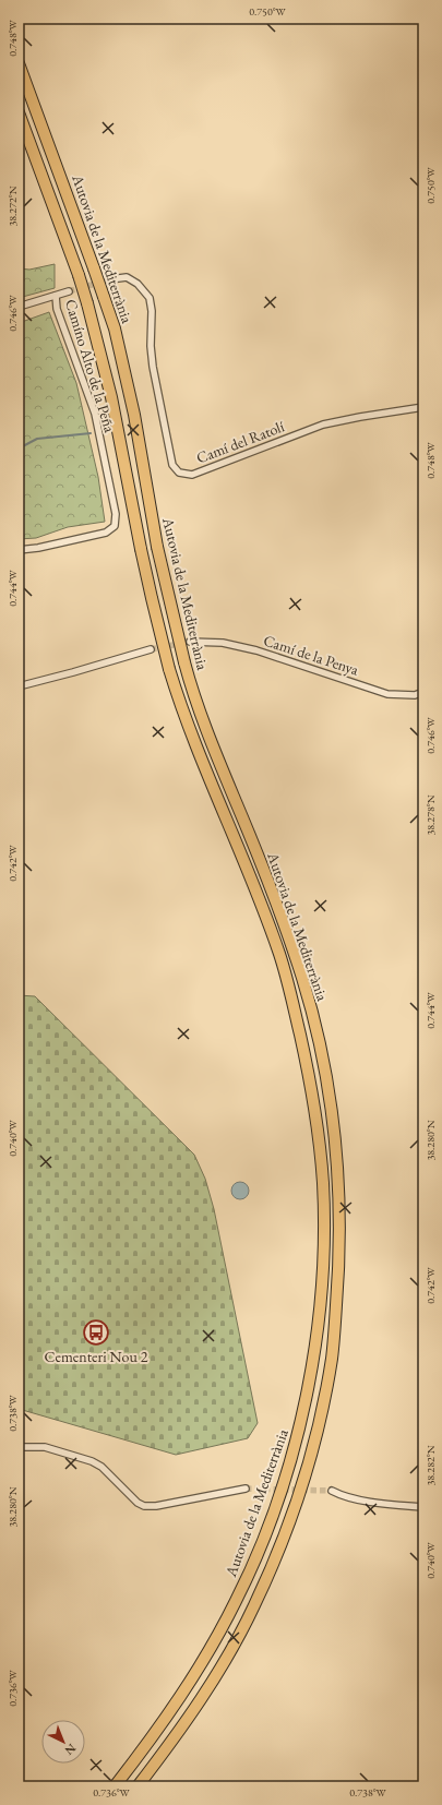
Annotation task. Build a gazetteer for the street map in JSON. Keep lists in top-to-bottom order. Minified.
{"streets":{"highway":["Autovia de la Mediterrània"],"street":["Camíno Alto de la Peña","Camí del Ratolí","Camí de la Penya"]},"places":{"bus stop":["Cementeri Nou 2"]},"north":"bottom right","coordinates":["0.750°W","0.748°W","38.272°N","0.746°W","0.744°W","38.278°N","0.742°W","0.740°W","38.280°N","0.738°W","38.282°N","0.736°W"]}
